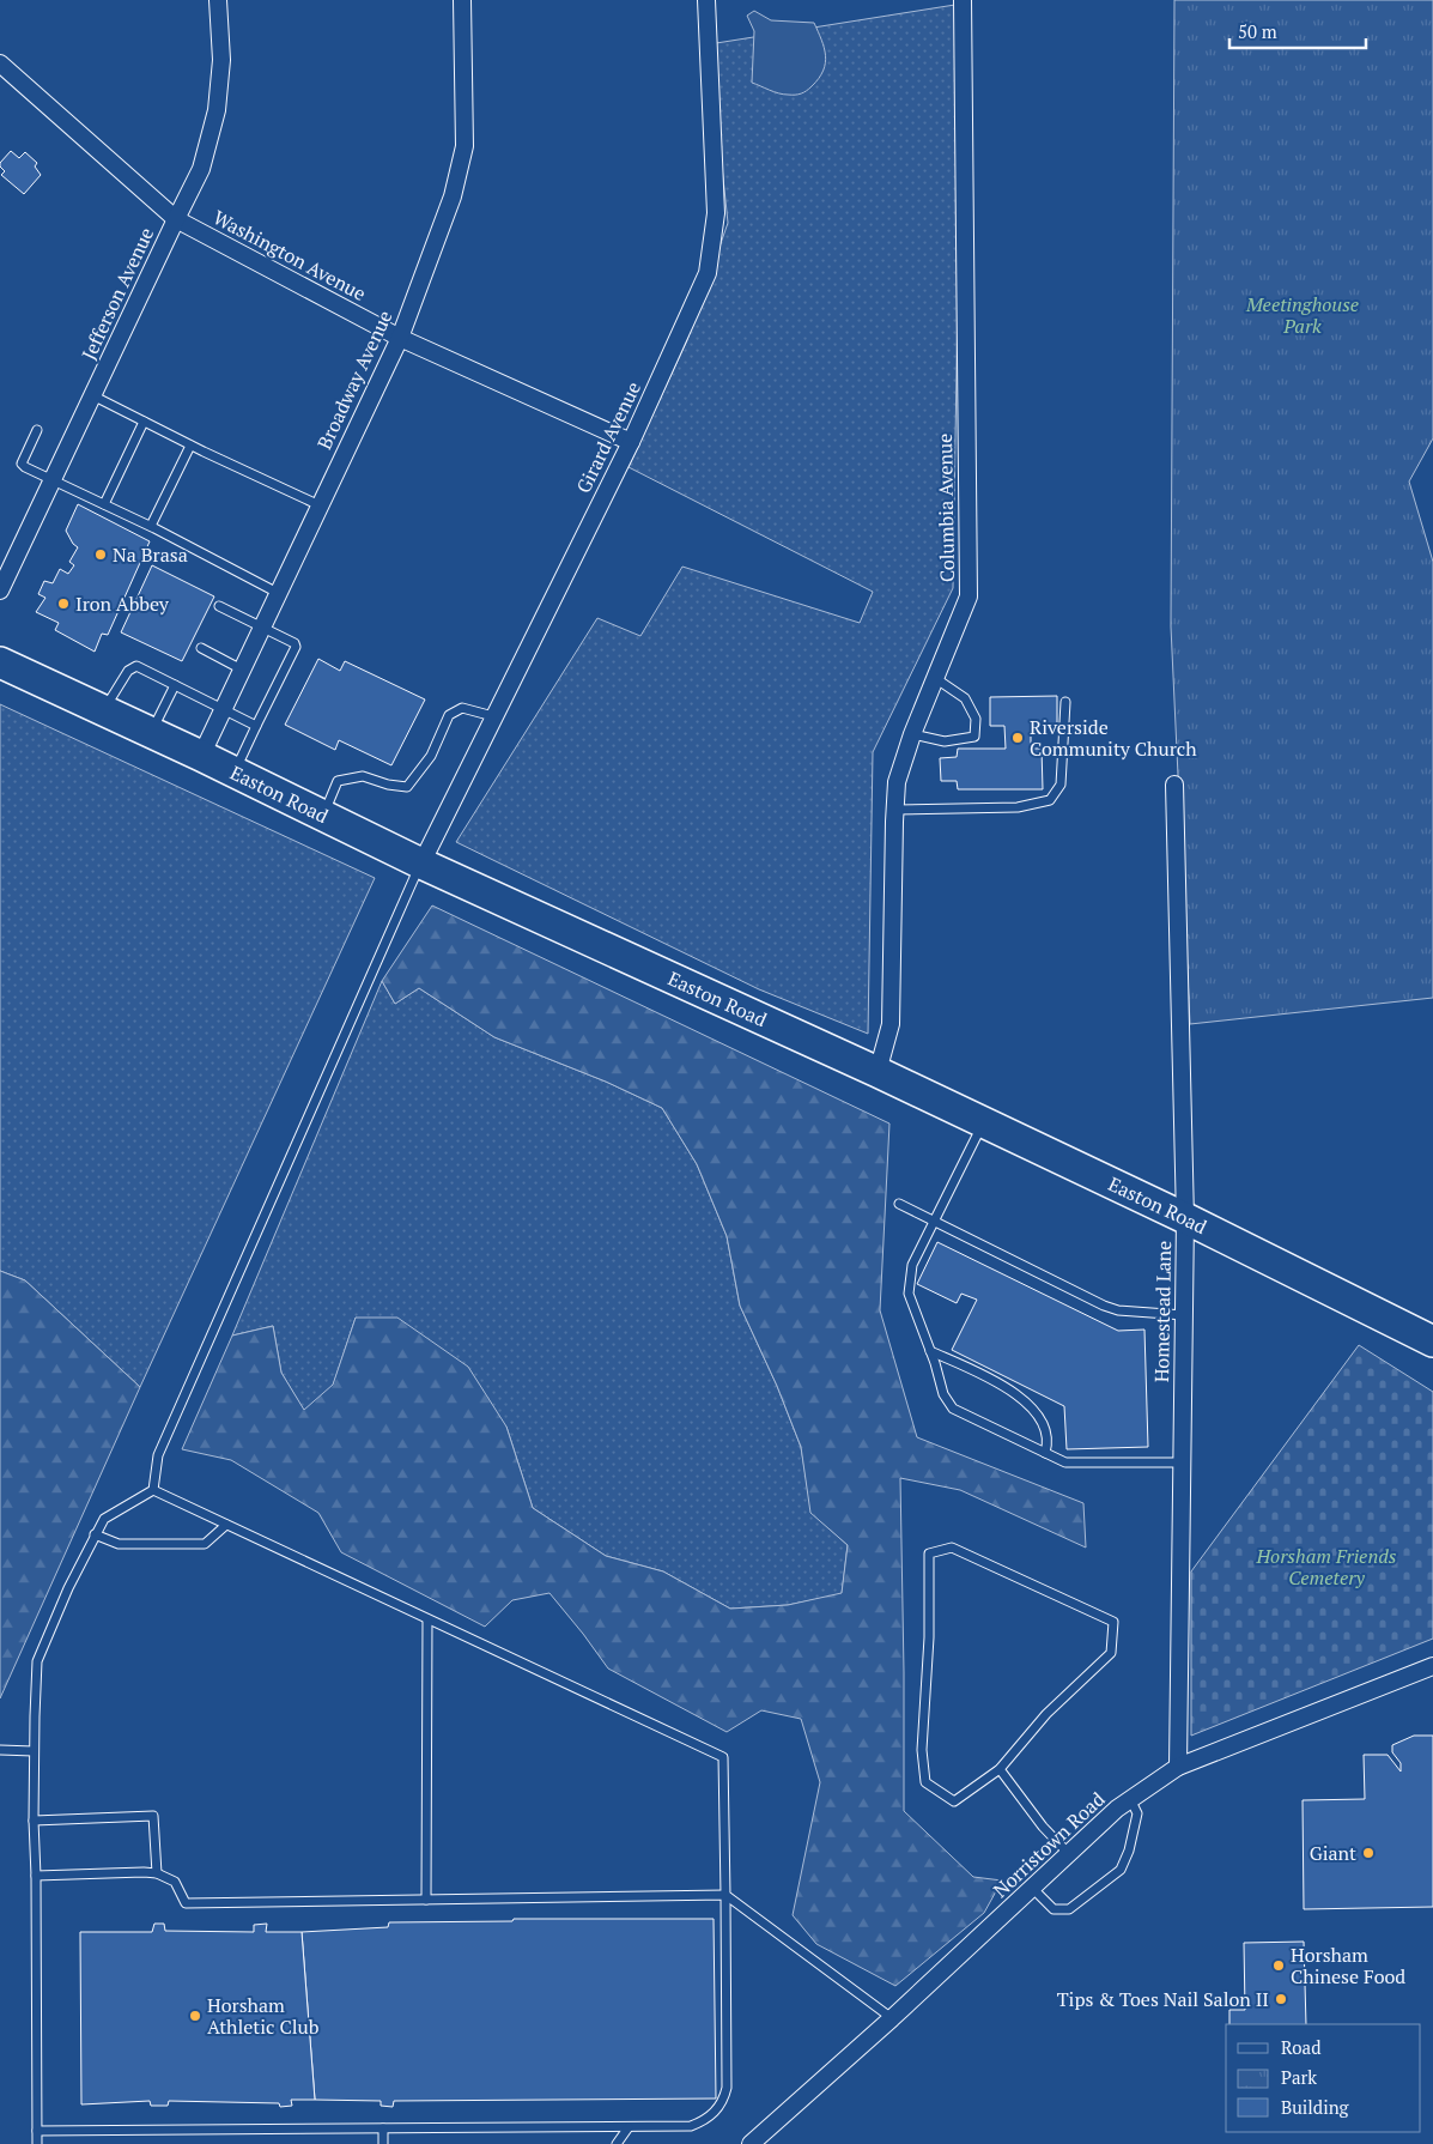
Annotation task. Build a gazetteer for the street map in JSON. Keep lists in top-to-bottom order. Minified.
{"streets":{"highway":["Easton Road"],"street":["Washington Avenue","Jefferson Avenue","Broadway Avenue","Girard Avenue","Columbia Avenue","Homestead Lane","Norristown Road"]},"crossings":[["Washington Avenue","Jefferson Avenue"],["Washington Avenue","Broadway Avenue"],["Washington Avenue","Girard Avenue"],["Broadway Avenue","Easton Road"],["Girard Avenue","Easton Road"],["Columbia Avenue","Easton Road"],["Easton Road","Homestead Lane"],["Homestead Lane","Norristown Road"]],"parks":["Meetinghouse Park","Horsham Friends Cemetery"],"places":["Na Brasa","Iron Abbey","Riverside Community Church","Giant","Horsham Chinese Food","Tips & Toes Nail Salon II","Horsham Athletic Club"],"legend":["Road","Park","Building"],"scale_bar":"50 m"}
